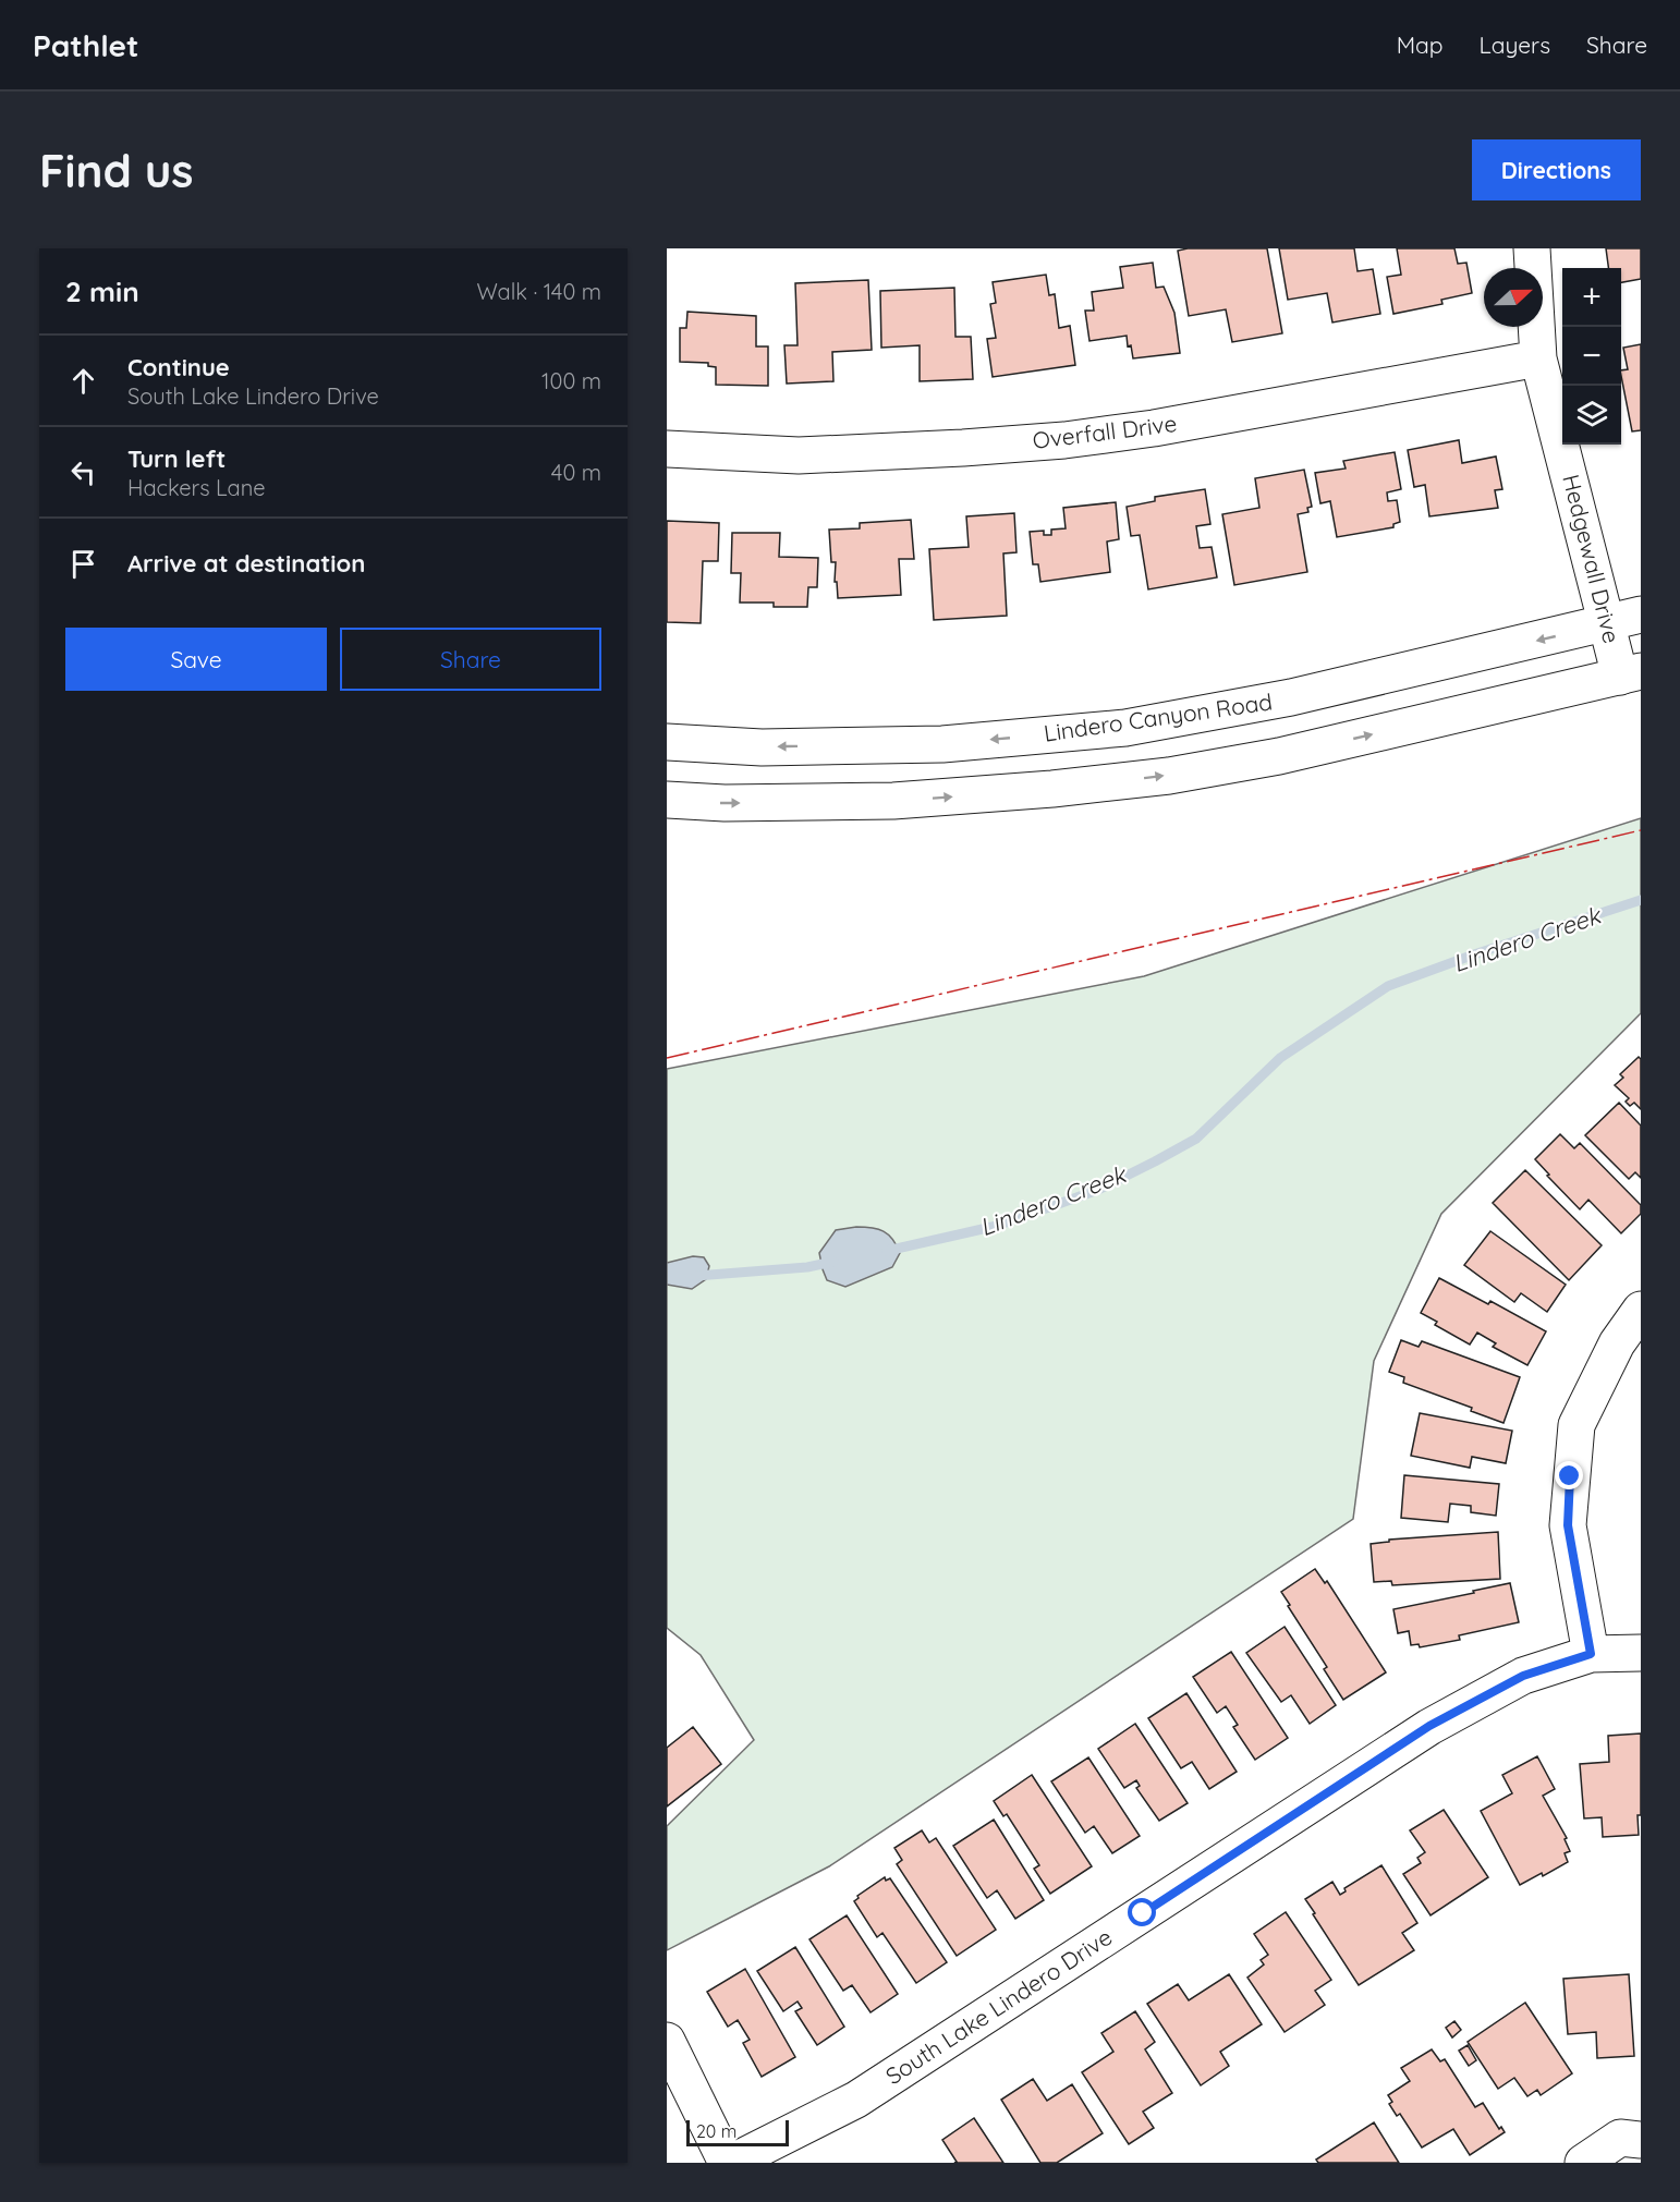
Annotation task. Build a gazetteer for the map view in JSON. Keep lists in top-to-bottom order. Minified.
{"streets":{"street":["Overfall Drive","Hedgewall Drive","Lindero Canyon Road","South Lake Lindero Drive"]},"crossings":[["Overfall Drive","Hedgewall Drive"],["Hedgewall Drive","Lindero Canyon Road"]],"water":["Lindero Creek"],"scale_bar":"20 m","north":"right","page":{"header":"Pathlet","nav":["Map","Layers","Share"],"buttons":["Directions",["Save","Share"]],"title":"Find us","heading":["2 min","Walk · 140 m"],"map_buttons":["+","−"],"list":[["Continue","South Lake Lindero Drive","100 m"],["Turn left","Hackers Lane","40 m"],"Arrive at destination"],"scale":"20 m"}}
